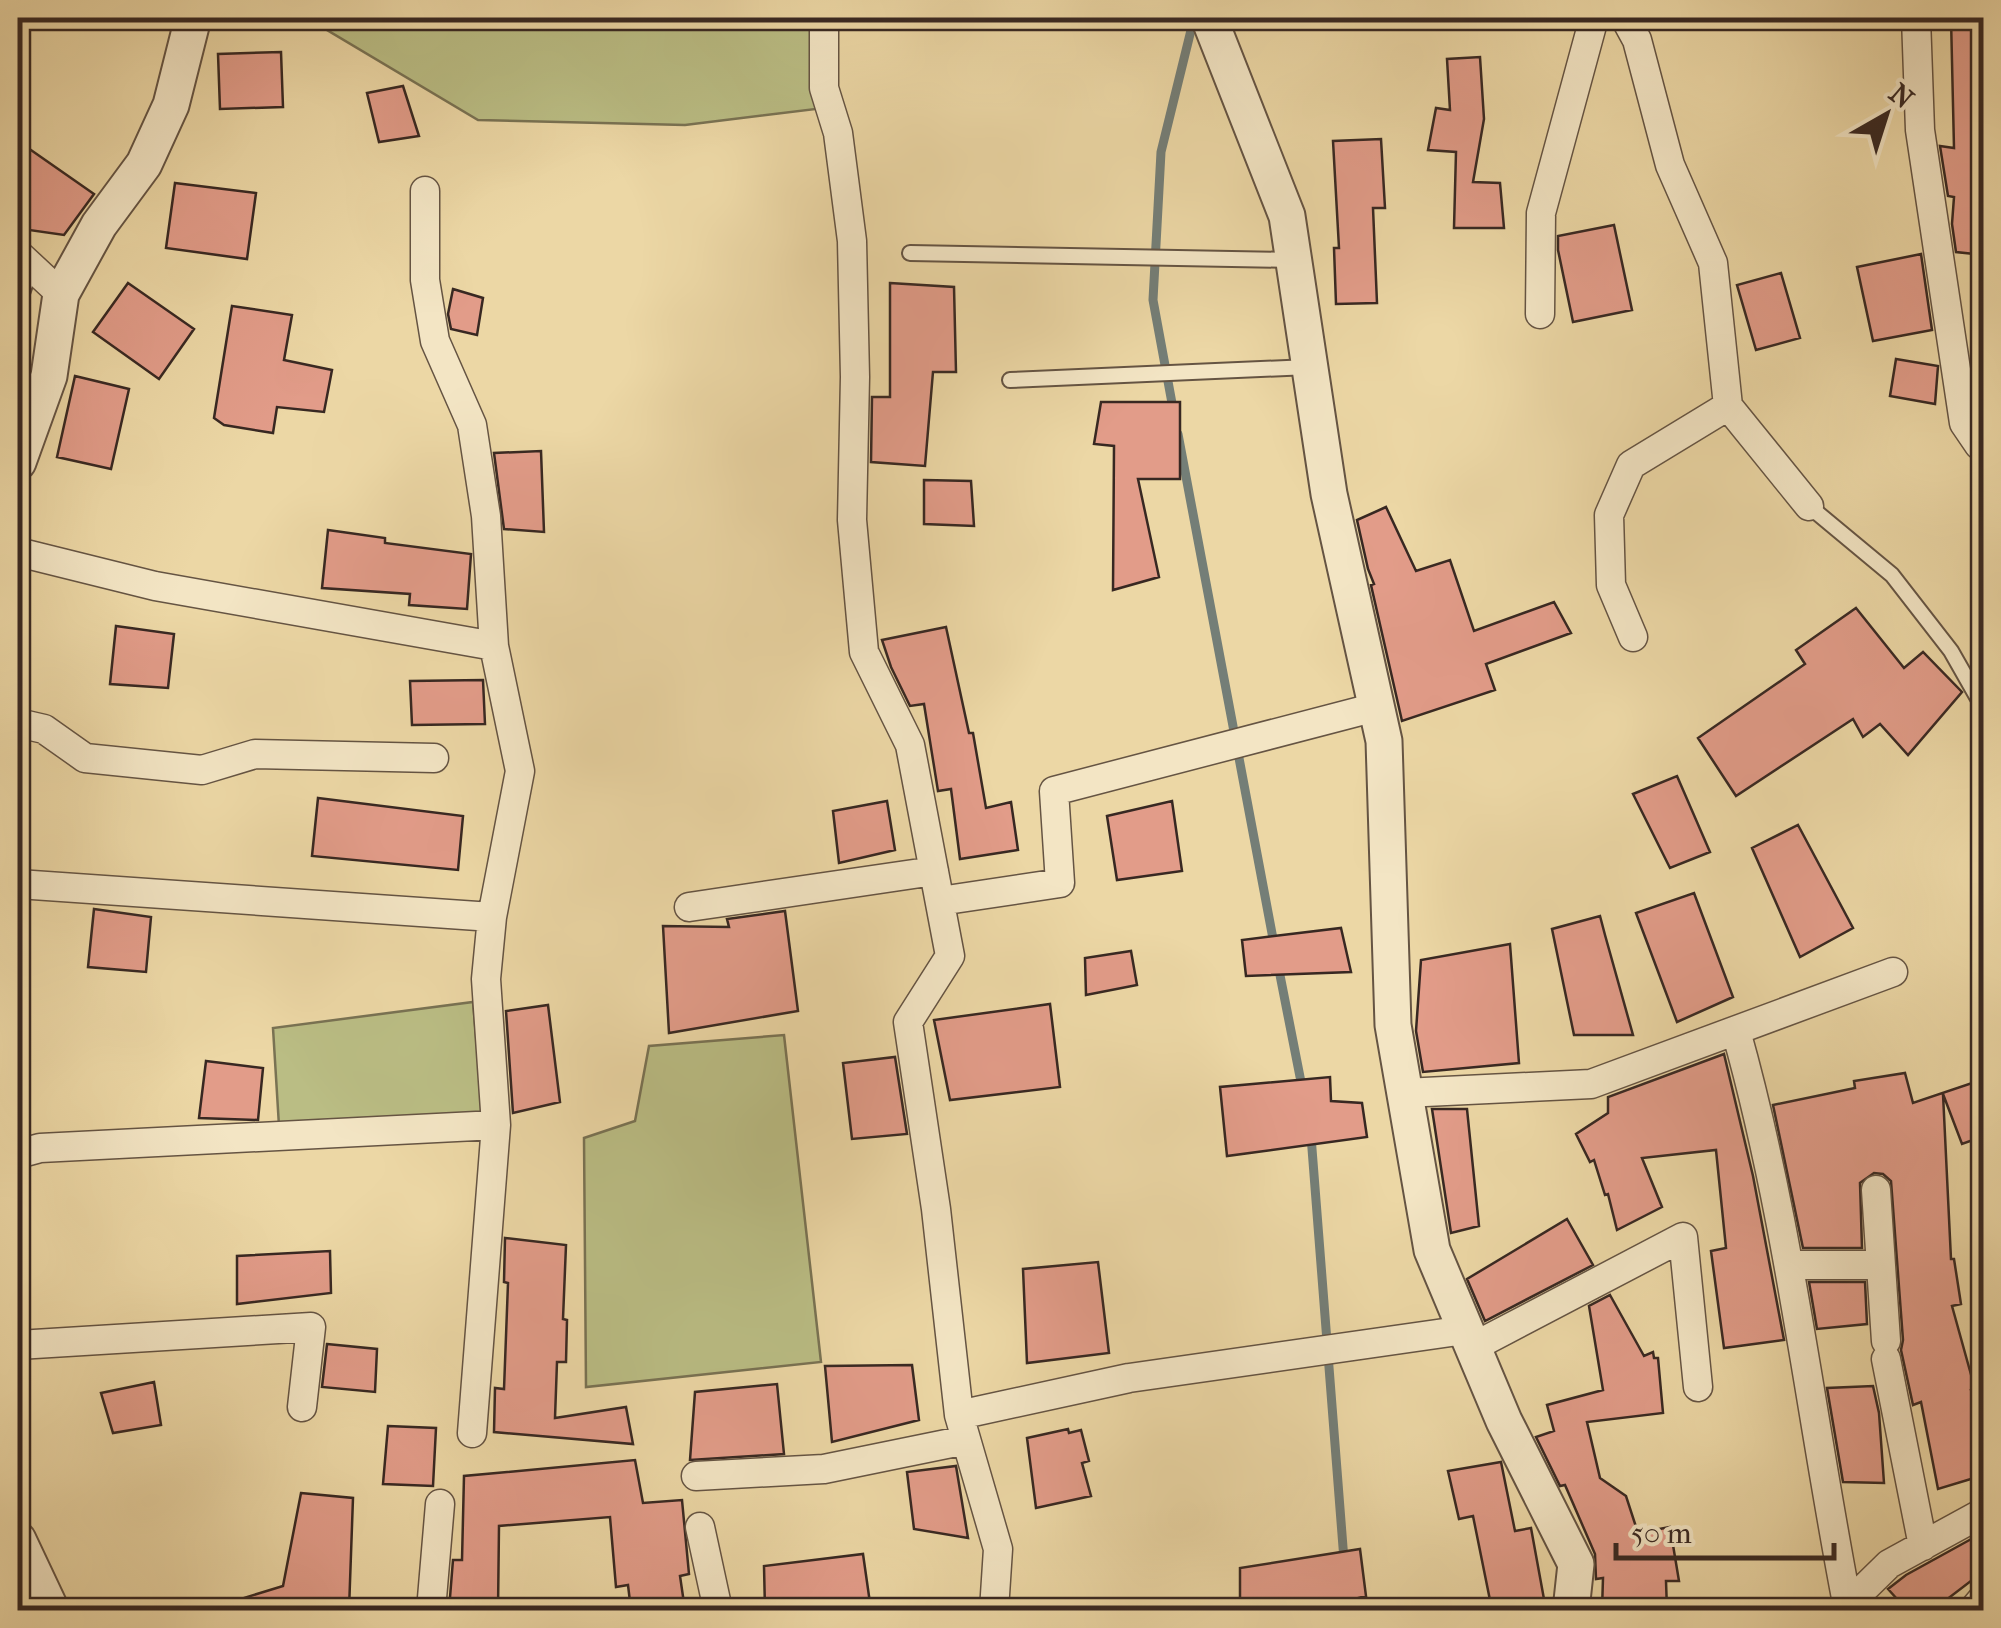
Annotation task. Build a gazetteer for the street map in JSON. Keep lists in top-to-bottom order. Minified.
{"scale_bar":"50 m","north":"top right"}
